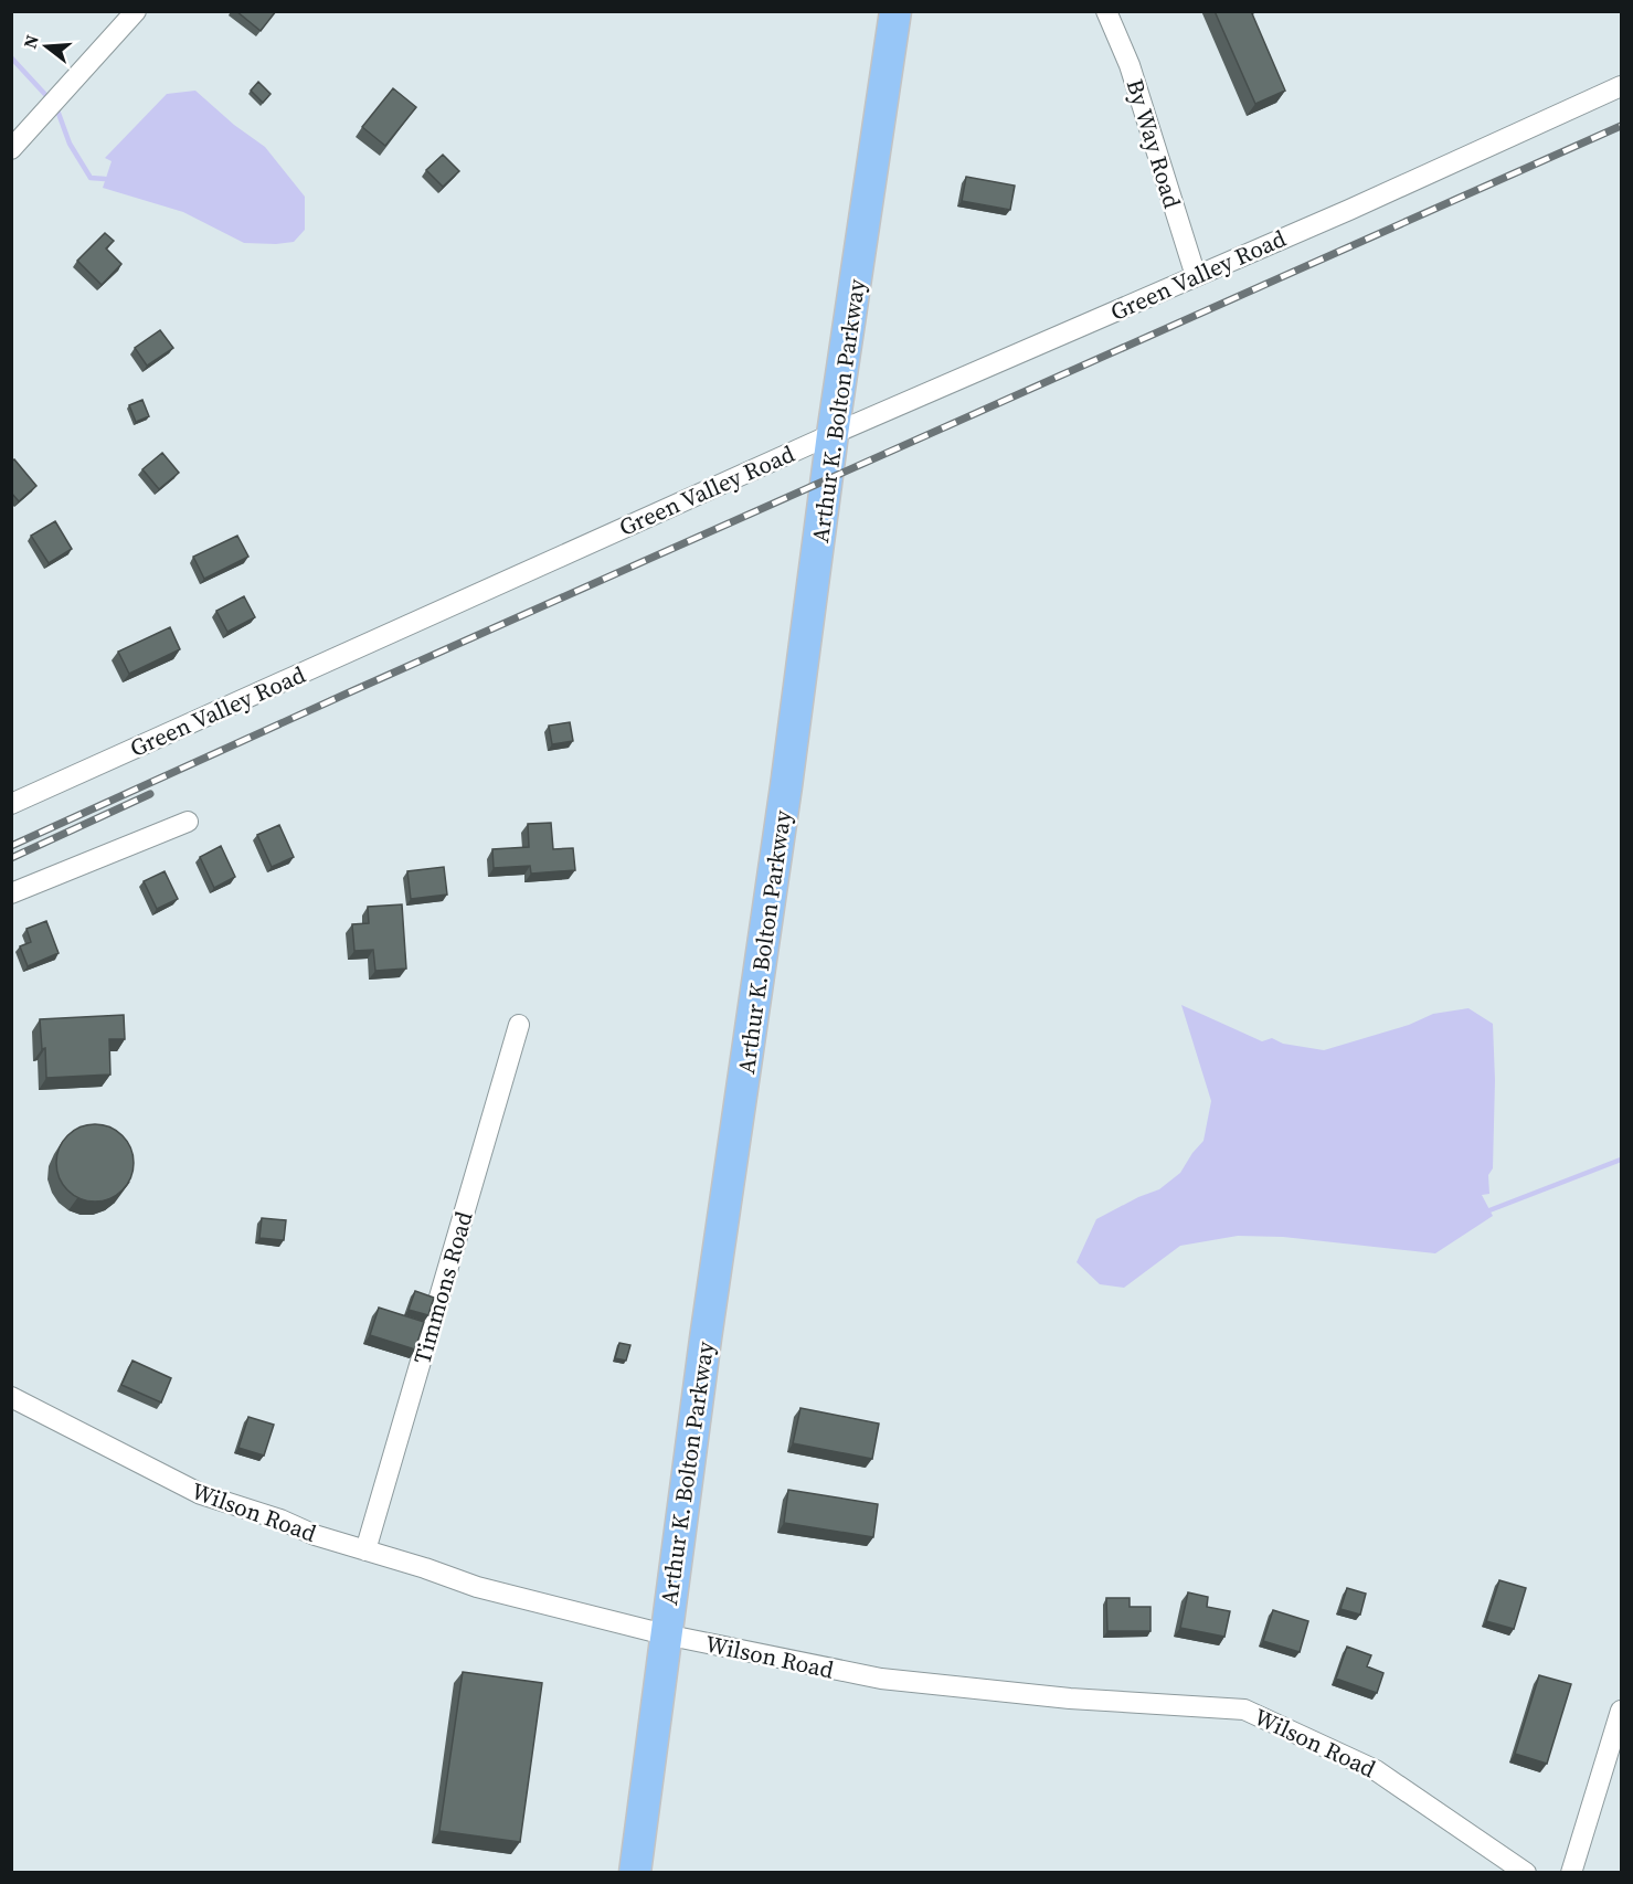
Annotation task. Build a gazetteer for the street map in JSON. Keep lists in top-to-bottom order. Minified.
{"streets":{"main road":["Arthur K. Bolton Parkway"],"street":["By Way Road","Green Valley Road","Timmons Road","Wilson Road"]},"crossings":[["By Way Road","Green Valley Road"],["Green Valley Road","Arthur K. Bolton Parkway"],["Arthur K. Bolton Parkway","Wilson Road"],["Timmons Road","Wilson Road"]],"north":"left"}
